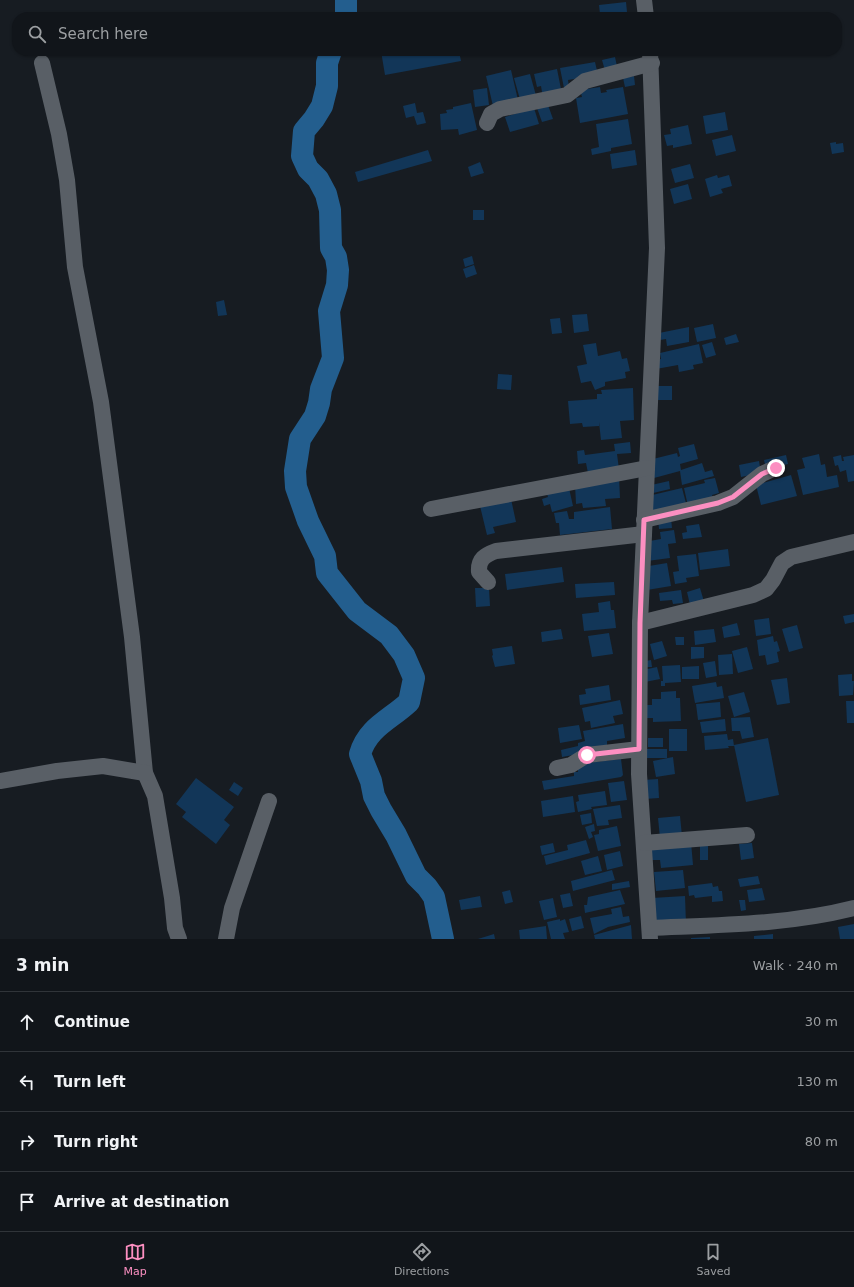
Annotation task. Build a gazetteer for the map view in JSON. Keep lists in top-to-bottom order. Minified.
{"page":{"search":"Search here","heading":["3 min","Walk · 240 m"],"list":[["Continue","30 m"],["Turn left","130 m"],["Turn right","80 m"],"Arrive at destination"],"nav":["Map","Directions","Saved"]}}
